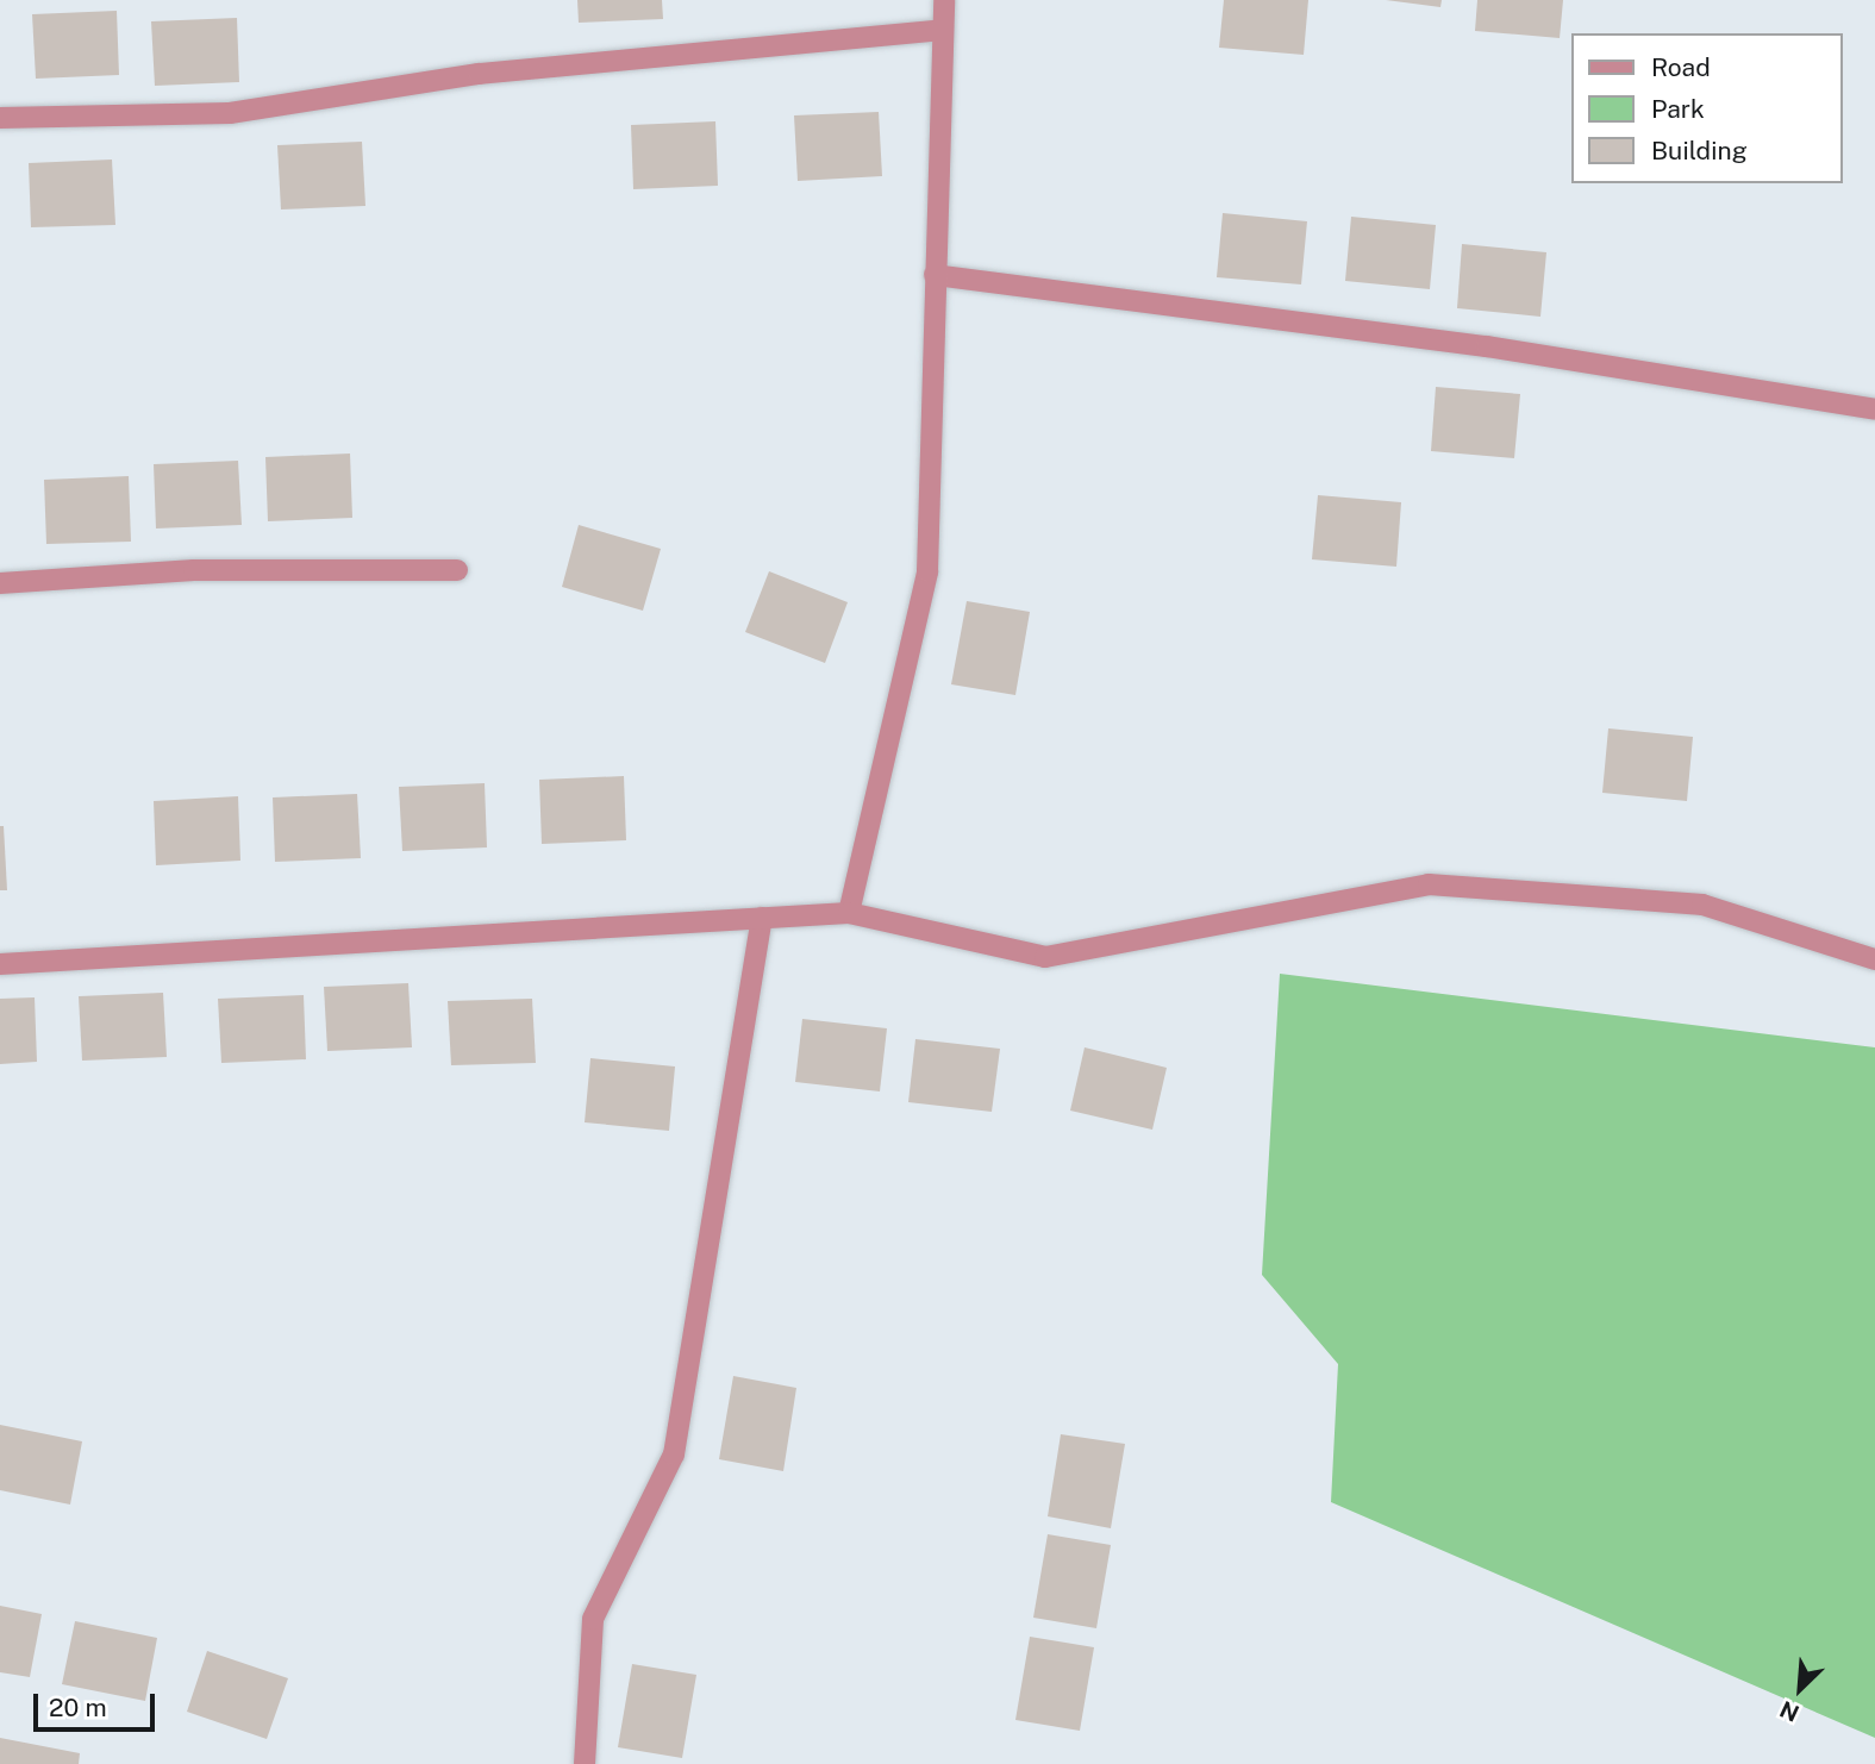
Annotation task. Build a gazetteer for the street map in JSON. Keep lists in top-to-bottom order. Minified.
{"legend":["Road","Park","Building"],"scale_bar":"20 m","north":"bottom left"}
